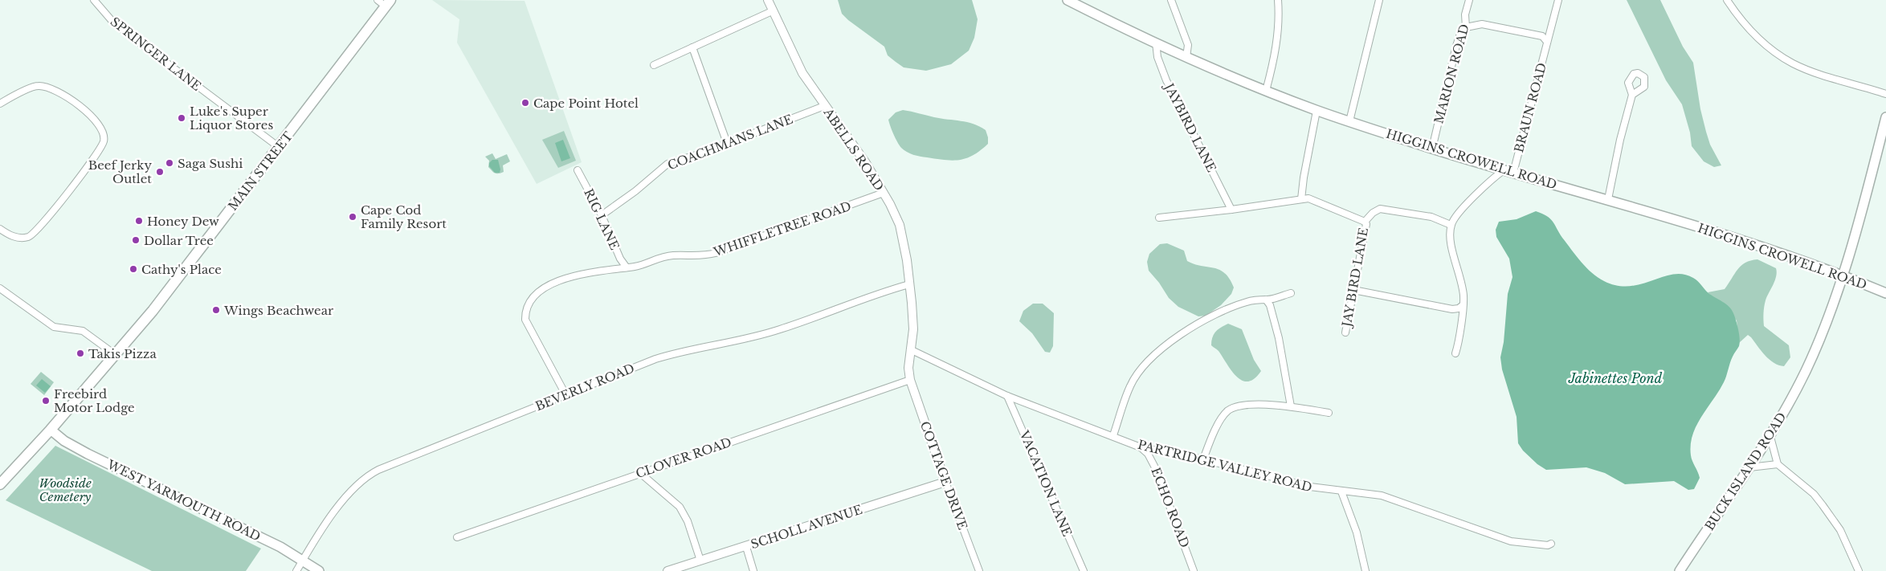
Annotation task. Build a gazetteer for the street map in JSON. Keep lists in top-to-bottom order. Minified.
{"streets":{"main road":["HIGGINS CROWELL ROAD","MAIN STREET","BUCK ISLAND ROAD","WEST YARMOUTH ROAD"],"street":["SPRINGER LANE","MARION ROAD","BRAUN ROAD","JAYBIRD LANE","COACHMANS LANE","ABELLS ROAD","RIG LANE","WHIFFLETREE ROAD","JAY BIRD LANE","BEVERLY ROAD","CLOVER ROAD","PARTRIDGE VALLEY ROAD","COTTAGE DRIVE","VACATION LANE","ECHO ROAD","SCHOLL AVENUE"]},"crossings":[["SPRINGER LANE","MAIN STREET"],["MARION ROAD","HIGGINS CROWELL ROAD"],["BRAUN ROAD","HIGGINS CROWELL ROAD"],["JAYBIRD LANE","HIGGINS CROWELL ROAD"],["COACHMANS LANE","ABELLS ROAD"],["COACHMANS LANE","RIG LANE"],["ABELLS ROAD","WHIFFLETREE ROAD"],["ABELLS ROAD","BEVERLY ROAD"],["ABELLS ROAD","CLOVER ROAD"],["ABELLS ROAD","PARTRIDGE VALLEY ROAD"],["ABELLS ROAD","COTTAGE DRIVE"],["HIGGINS CROWELL ROAD","BUCK ISLAND ROAD"],["MAIN STREET","WEST YARMOUTH ROAD"],["RIG LANE","WHIFFLETREE ROAD"],["WHIFFLETREE ROAD","BEVERLY ROAD"],["BEVERLY ROAD","WEST YARMOUTH ROAD"],["CLOVER ROAD","COTTAGE DRIVE"],["PARTRIDGE VALLEY ROAD","VACATION LANE"],["PARTRIDGE VALLEY ROAD","ECHO ROAD"],["COTTAGE DRIVE","SCHOLL AVENUE"]],"water":["Jabinettes Pond"],"parks":["Woodside Cemetery"],"places":["Cape Point Hotel","Luke's Super Liquor Stores","Saga Sushi","Beef Jerky Outlet","Cape Cod Family Resort","Honey Dew","Dollar Tree","Cathy's Place","Wings Beachwear","Takis Pizza","Freebird Motor Lodge"]}
